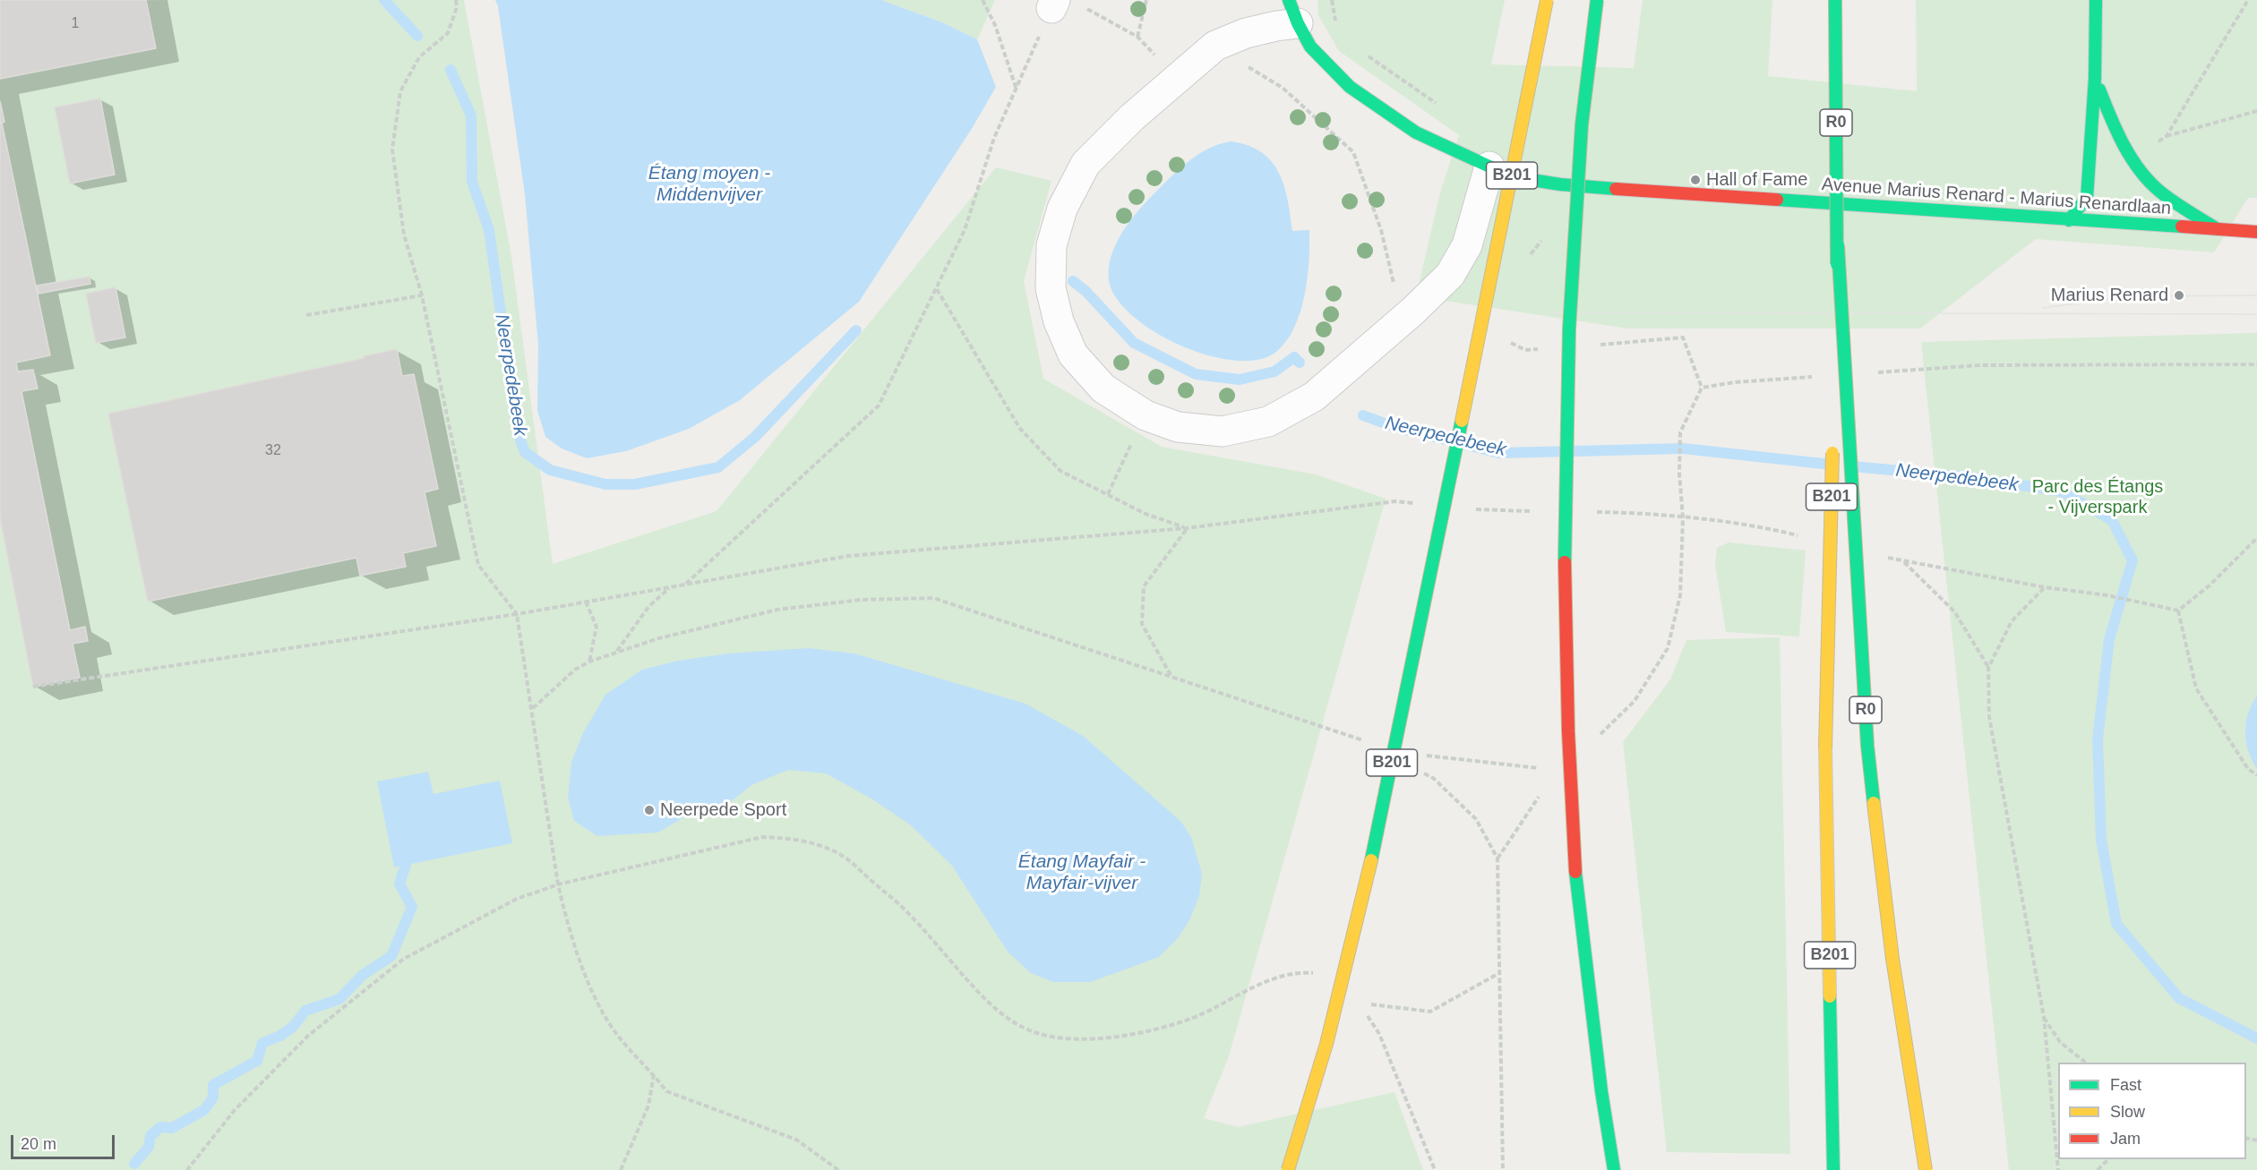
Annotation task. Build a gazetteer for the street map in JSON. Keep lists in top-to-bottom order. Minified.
{"streets":{"main road":["R0","B201","Avenue Marius Renard - Marius Renardlaan"]},"water":["Étang moyen - Middenvijver","Neerpedebeek","Étang Mayfair - Mayfair-vijver"],"parks":["Parc des Étangs - Vijverspark"],"places":["Hall of Fame","Marius Renard","Neerpede Sport"],"house_numbers":["1","32"],"legend":["Fast","Slow","Jam"],"scale_bar":"20 m"}
